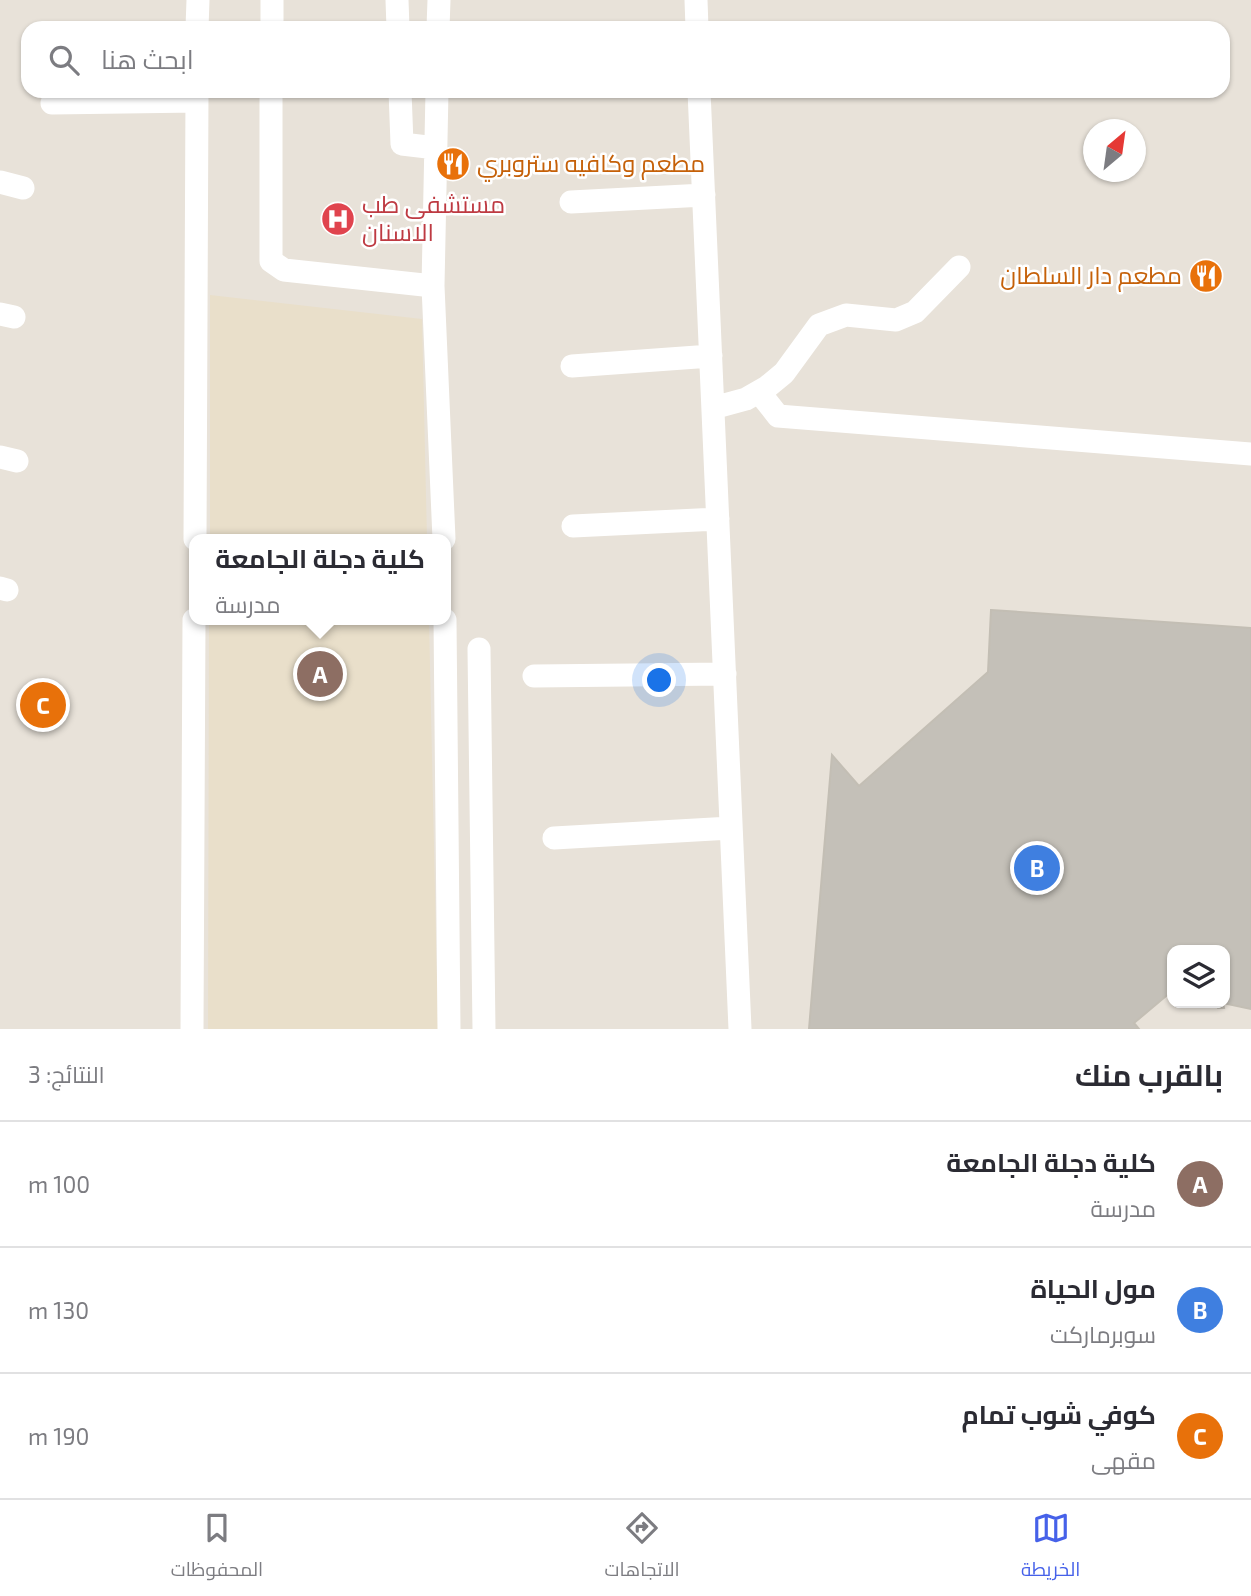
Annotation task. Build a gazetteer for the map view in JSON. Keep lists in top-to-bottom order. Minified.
{"places":{"restaurant":["مطعم وكافيه ستروبري","مطعم دار السلطان"],"hospital":["مستشفى طب الاسنان"]},"north":"top right","page":{"search":"ابحث هنا","popup":["كلية دجلة الجامعة","مدرسة"],"pins":["A","C","B"],"heading":["بالقرب منك","النتائج: 3"],"list":[{"mark":"A","name":"كلية دجلة الجامعة","note":"مدرسة","value":"100 m"},{"mark":"B","name":"مول الحياة","note":"سوبرماركت","value":"130 m"},{"mark":"C","name":"كوفي شوب تمام","note":"مقهى","value":"190 m"}],"nav":["الخريطة","الاتجاهات","المحفوظات"]}}
